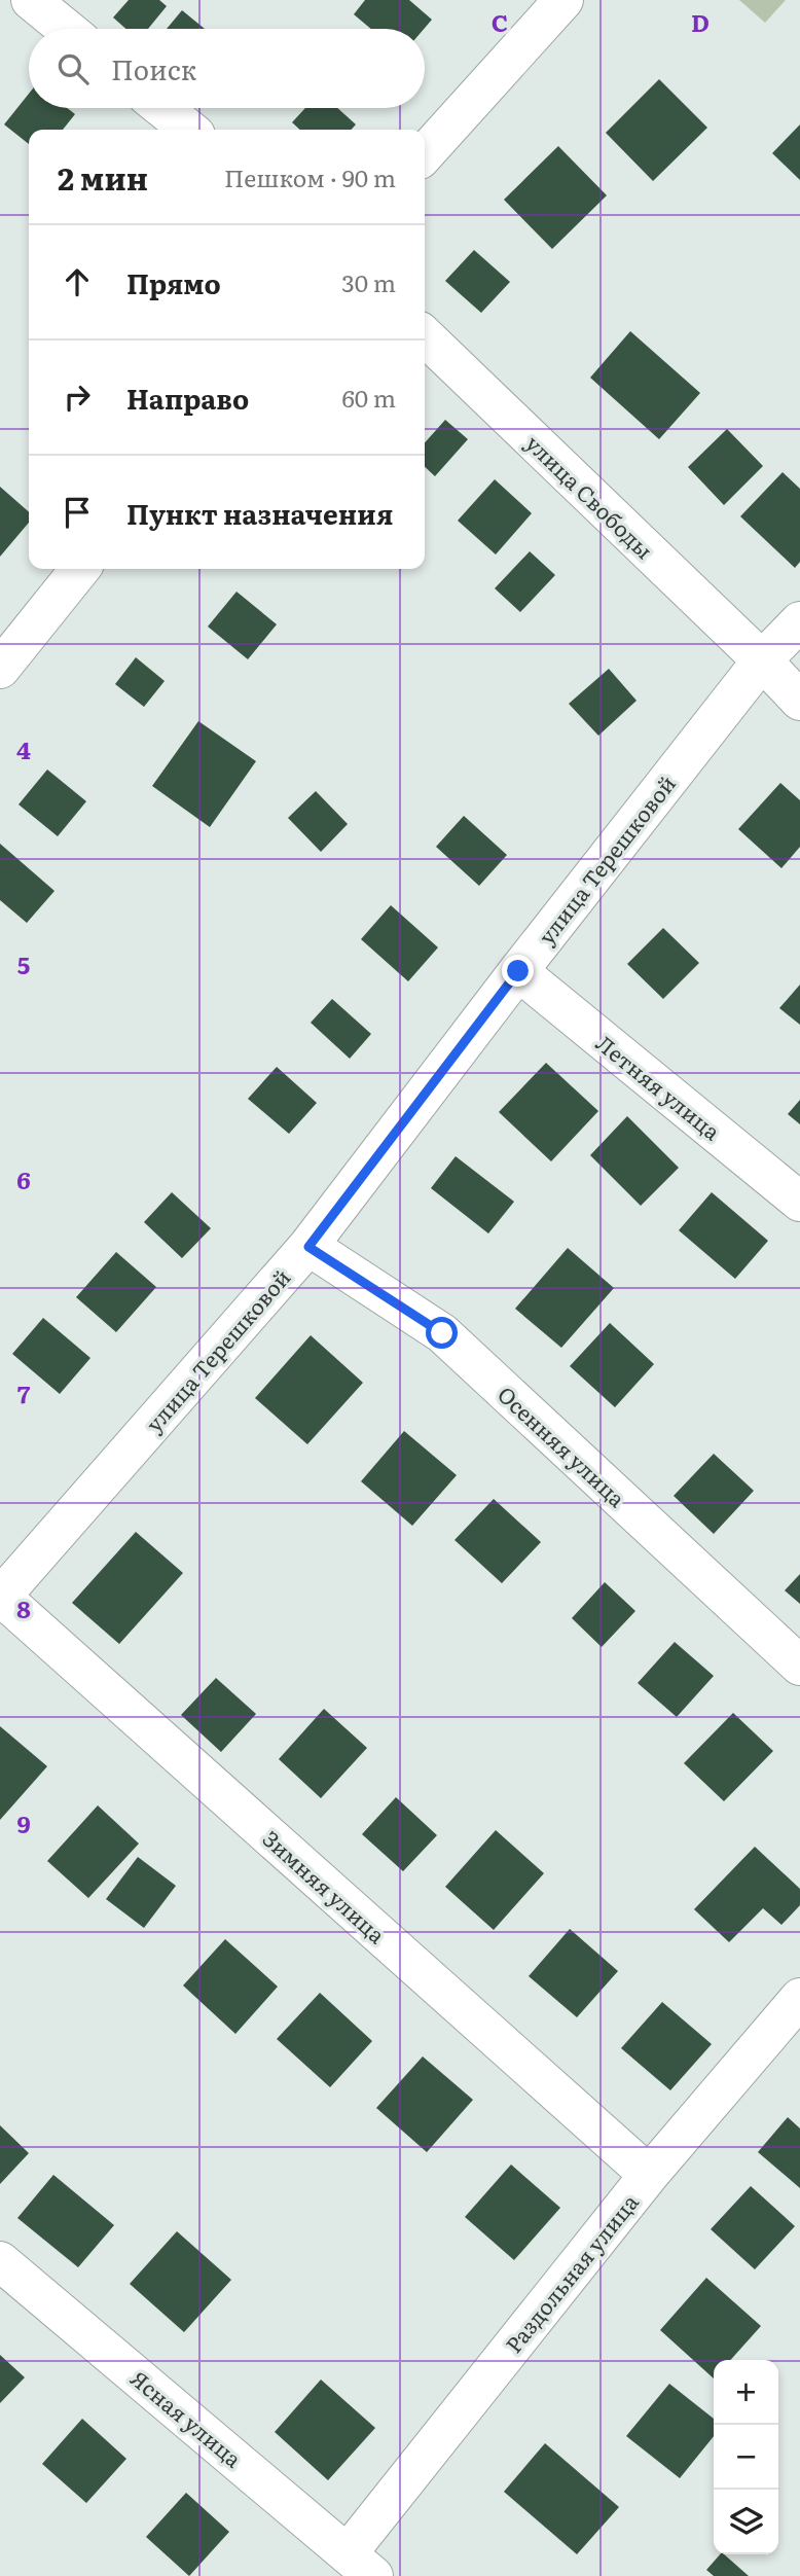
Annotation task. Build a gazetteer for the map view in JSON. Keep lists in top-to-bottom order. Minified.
{"streets":{"street":["улица Свободы","улица Терешковой","Летняя улица","Осенняя улица","Зимняя улица","Раздольная улица","Ясная улица"]},"crossings":[["улица Свободы","улица Терешковой"],["улица Терешковой","Летняя улица"],["улица Терешковой","Осенняя улица"],["улица Терешковой","Зимняя улица"],["Зимняя улица","Раздольная улица"],["Раздольная улица","Ясная улица"]],"page":{"search":"Поиск","heading":["2 мин","Пешком · 90 m"],"list":[["Прямо","30 m"],["Направо","60 m"],"Пункт назначения"],"map_buttons":["+","−"]},"grid":{"columns":["C","D"],"rows":["4","5","6","7","8","9"]}}
